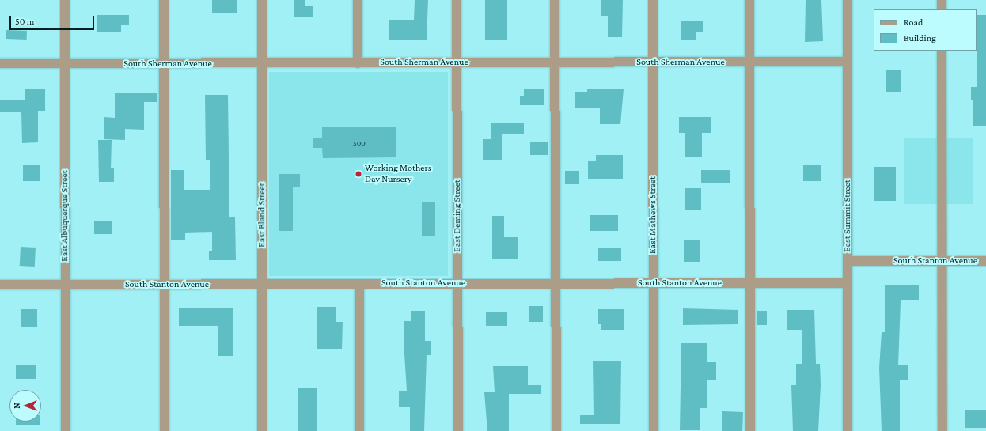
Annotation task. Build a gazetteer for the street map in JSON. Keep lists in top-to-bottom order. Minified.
{"streets":{"street":["South Sherman Avenue","East Bland Street","East Mathews Street","East Albuquerque Street","East Deming Street","East Summit Street","South Stanton Avenue"]},"crossings":[["South Sherman Avenue","East Bland Street"],["South Sherman Avenue","East Mathews Street"],["South Sherman Avenue","East Albuquerque Street"],["South Sherman Avenue","East Deming Street"],["South Sherman Avenue","East Summit Street"],["East Bland Street","South Stanton Avenue"],["East Mathews Street","South Stanton Avenue"],["East Albuquerque Street","South Stanton Avenue"],["East Deming Street","South Stanton Avenue"],["East Summit Street","South Stanton Avenue"]],"places":["Working Mothers Day Nursery"],"house_numbers":["500"],"legend":["Road","Building"],"scale_bar":"50 m","north":"left"}
